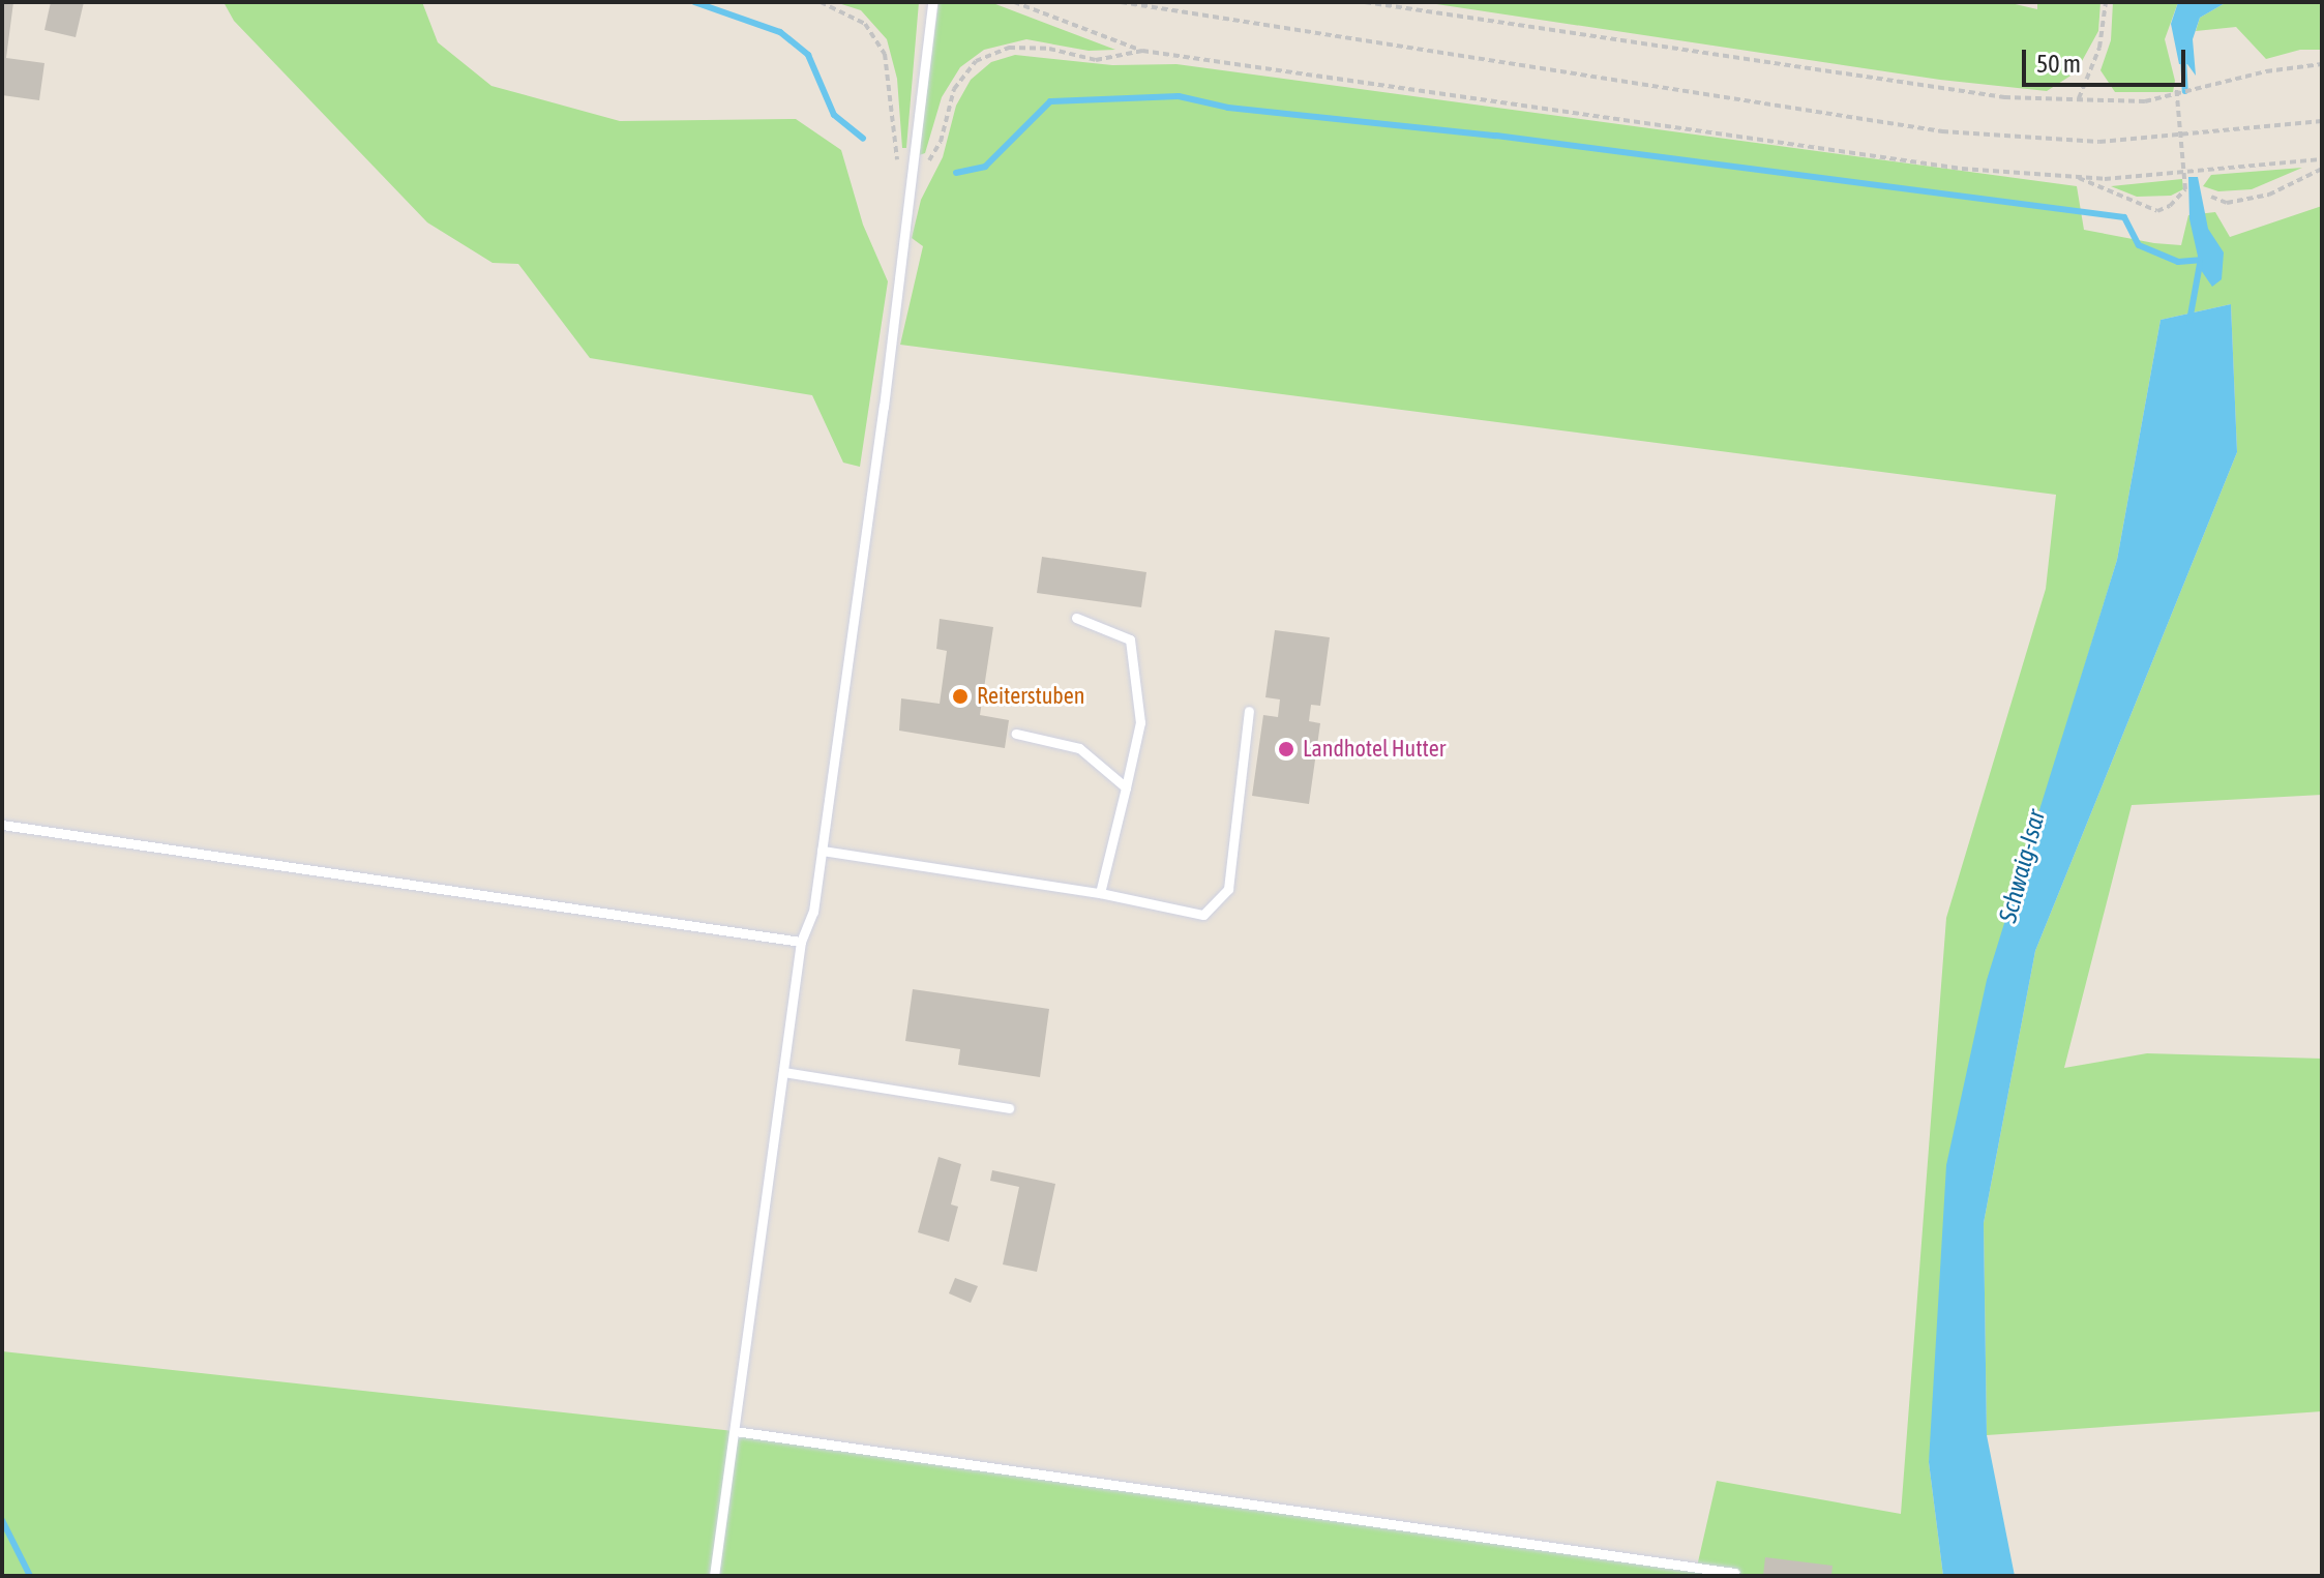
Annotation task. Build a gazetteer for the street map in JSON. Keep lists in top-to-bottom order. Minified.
{"water":["Schwaig-Isar"],"places":["Reiterstuben","Landhotel Hutter"],"scale_bar":"50 m"}
